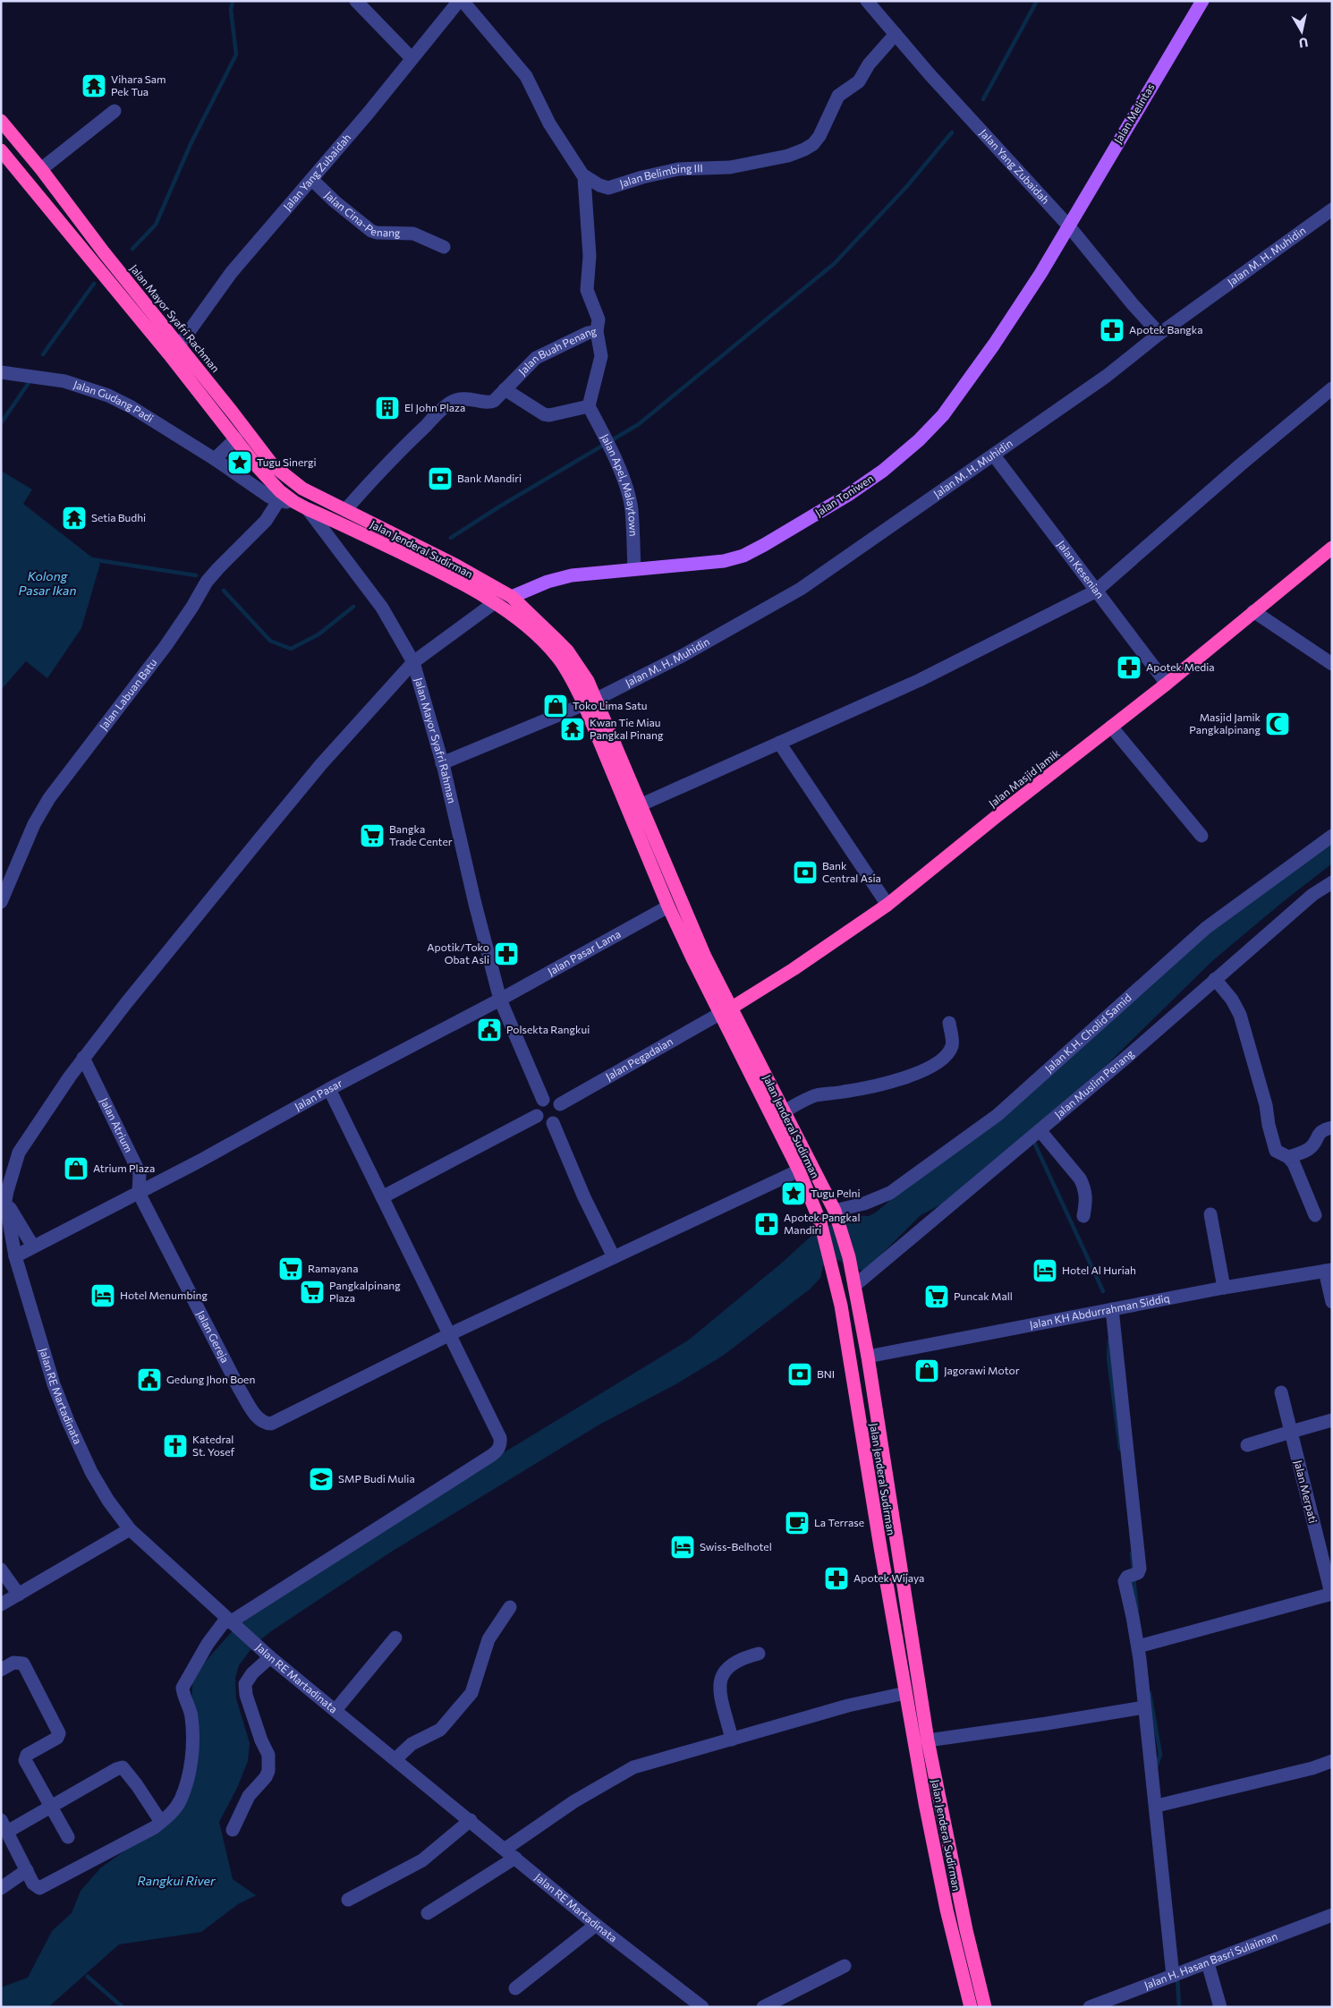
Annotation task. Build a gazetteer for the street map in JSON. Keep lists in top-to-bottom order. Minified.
{"streets":{"highway":["Jalan Mayor Syafri Rachman","Jalan Jenderal Sudirman","Jalan Masjid Jamik"],"main road":["Jalan Melintas","Jalan Toniwen"],"street":["Jalan Yang Zubaidah","Jalan Belimbing III","Jalan Cina-Penang","Jalan M. H. Muhidin","Jalan Buah Penang","Jalan Gudang Padi","Jalan Apel, Malaytown","Jalan Kesenian","Jalan Labuan Batu","Jalan Mayor Syafri Rahman","Jalan Pasar Lama","Jalan K.H. Cholid Samid","Jalan Pegadaian","Jalan Muslim Penang","Jalan Pasar","Jalan Atrium","Jalan KH Abdurrahman Siddiq","Jalan Gereja","Jalan RE Martadinata","Jalan Merpati","Jalan H. Hasan Basri Sulaiman"]},"crossings":[["Jalan Melintas","Jalan Yang Zubaidah"],["Jalan Melintas","Jalan Toniwen"],["Jalan Yang Zubaidah","Jalan Belimbing III"],["Jalan Yang Zubaidah","Jalan Cina-Penang"],["Jalan Yang Zubaidah","Jalan M. H. Muhidin"],["Jalan Yang Zubaidah","Jalan Mayor Syafri Rachman"],["Jalan Yang Zubaidah","Jalan Toniwen"],["Jalan Belimbing III","Jalan Buah Penang"],["Jalan M. H. Muhidin","Jalan Jenderal Sudirman"],["Jalan M. H. Muhidin","Jalan Kesenian"],["Jalan M. H. Muhidin","Jalan Mayor Syafri Rahman"],["Jalan Mayor Syafri Rachman","Jalan Buah Penang"],["Jalan Mayor Syafri Rachman","Jalan Jenderal Sudirman"],["Jalan Buah Penang","Jalan Jenderal Sudirman"],["Jalan Gudang Padi","Jalan Labuan Batu"],["Jalan Apel, Malaytown","Jalan Toniwen"],["Jalan Toniwen","Jalan Jenderal Sudirman"],["Jalan Jenderal Sudirman","Jalan Mayor Syafri Rahman"],["Jalan Jenderal Sudirman","Jalan Masjid Jamik"],["Jalan Jenderal Sudirman","Jalan Pasar Lama"],["Jalan Jenderal Sudirman","Jalan K.H. Cholid Samid"],["Jalan Jenderal Sudirman","Jalan Pegadaian"],["Jalan Jenderal Sudirman","Jalan Muslim Penang"],["Jalan Jenderal Sudirman","Jalan KH Abdurrahman Siddiq"],["Jalan Kesenian","Jalan Masjid Jamik"],["Jalan Mayor Syafri Rahman","Jalan Pasar Lama"],["Jalan Mayor Syafri Rahman","Jalan Pasar"],["Jalan Masjid Jamik","Jalan Pegadaian"],["Jalan Pasar Lama","Jalan Pasar"],["Jalan Pasar","Jalan Atrium"],["Jalan Pasar","Jalan Gereja"],["Jalan Pasar","Jalan RE Martadinata"],["Jalan Atrium","Jalan Gereja"]],"water":["Kolong Pasar Ikan","Rangkui River"],"places":{"temple":["Vihara Sam Pek Tua","Setia Budhi","Kwan Tie Miau Pangkal Pinang"],"pharmacy":["Apotek Bangka","Apotek Media","Apotik/Toko Obat Asli","Apotek Pangkal Mandiri","Apotek Wijaya"],"building":["El John Plaza"],"place":["Tugu Sinergi","Tugu Pelni"],"bank":["Bank Mandiri","Bank Central Asia","BNI"],"shop":["Toko Lima Satu","Atrium Plaza","Jagorawi Motor"],"mosque":["Masjid Jamik Pangkalpinang"],"supermarket":["Bangka Trade Center","Ramayana","Pangkalpinang Plaza","Puncak Mall"],"public building":["Polsekta Rangkui","Gedung Jhon Boen"],"hotel":["Hotel Al Huriah","Hotel Menumbing","Swiss-Belhotel"],"church":["Katedral St. Yosef"],"school or university":["SMP Budi Mulia"],"cafe":["La Terrase"]},"north":"bottom"}
